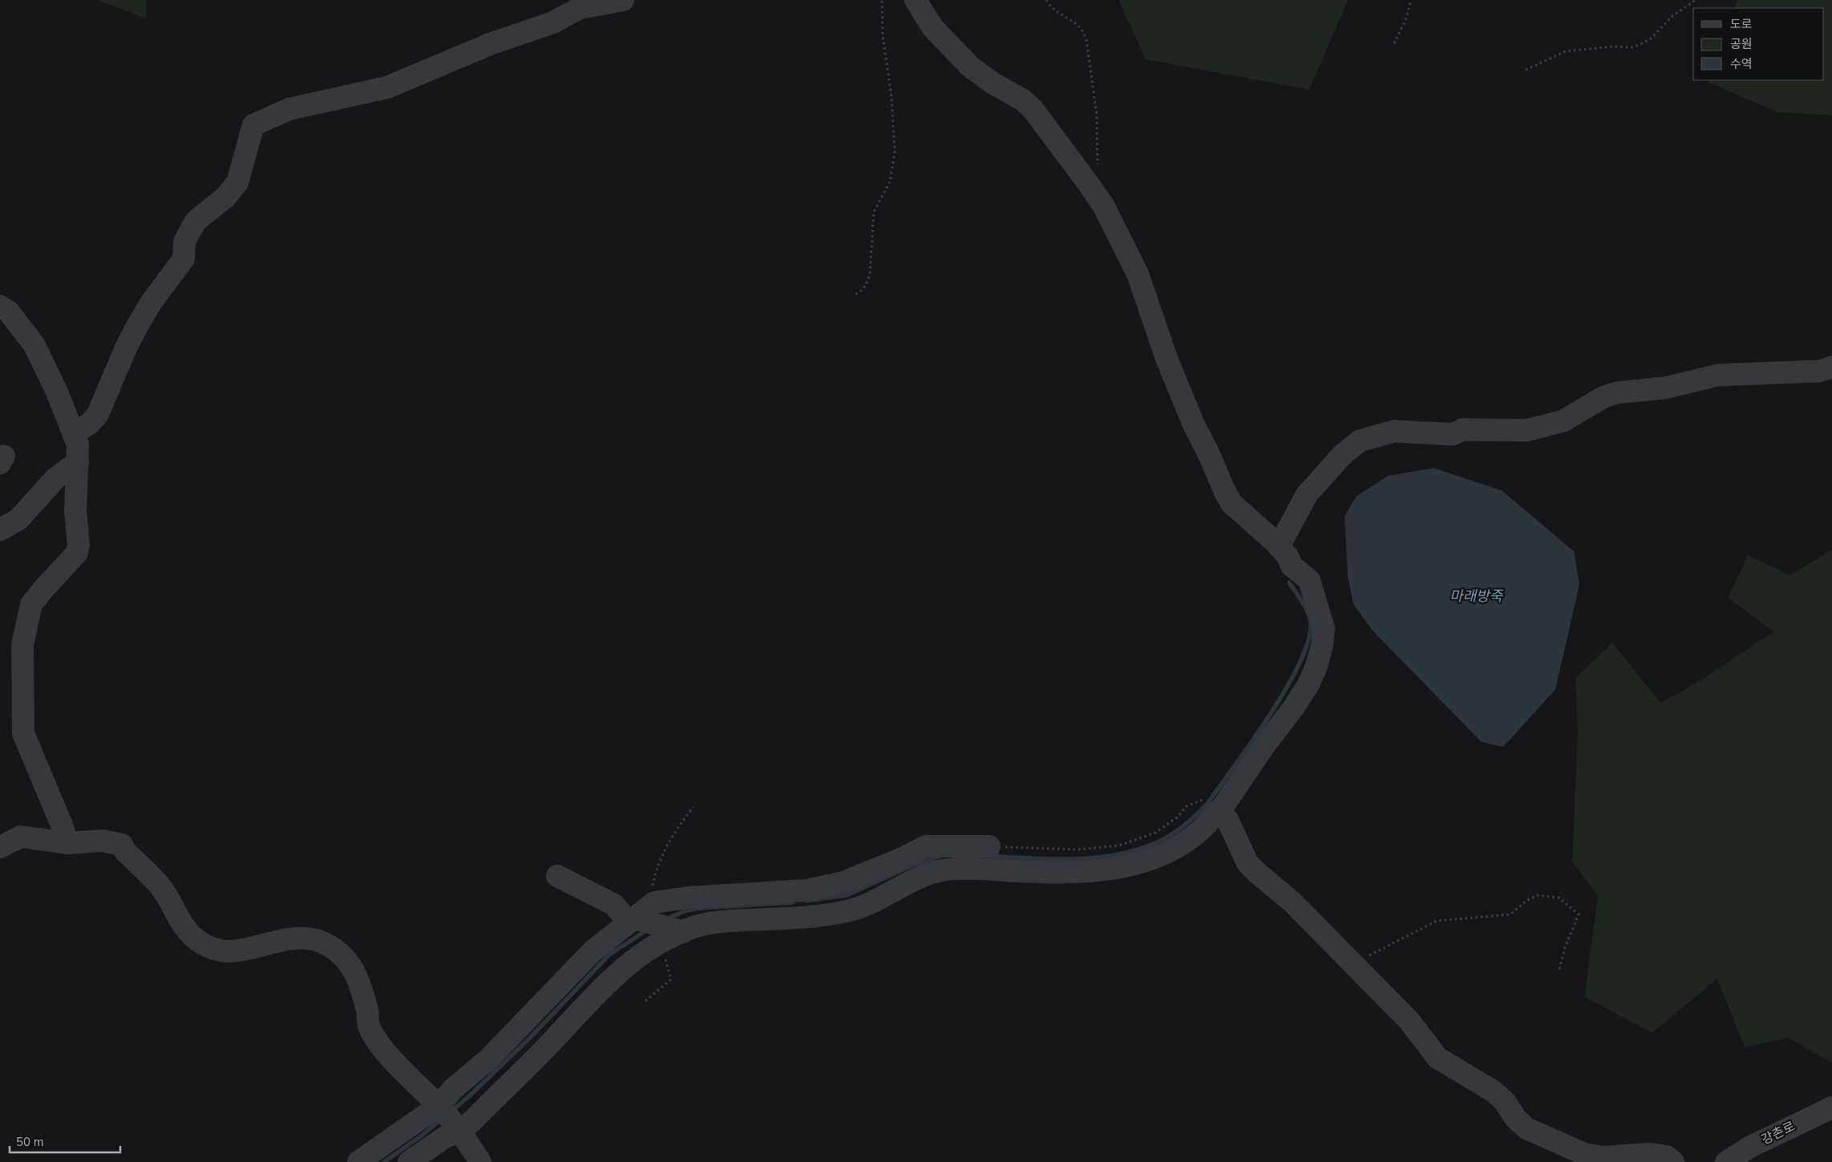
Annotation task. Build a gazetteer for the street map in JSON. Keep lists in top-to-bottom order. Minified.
{"streets":{"street":["강촌로"]},"water":["마래방죽"],"legend":["도로","공원","수역"],"scale_bar":"50 m"}
